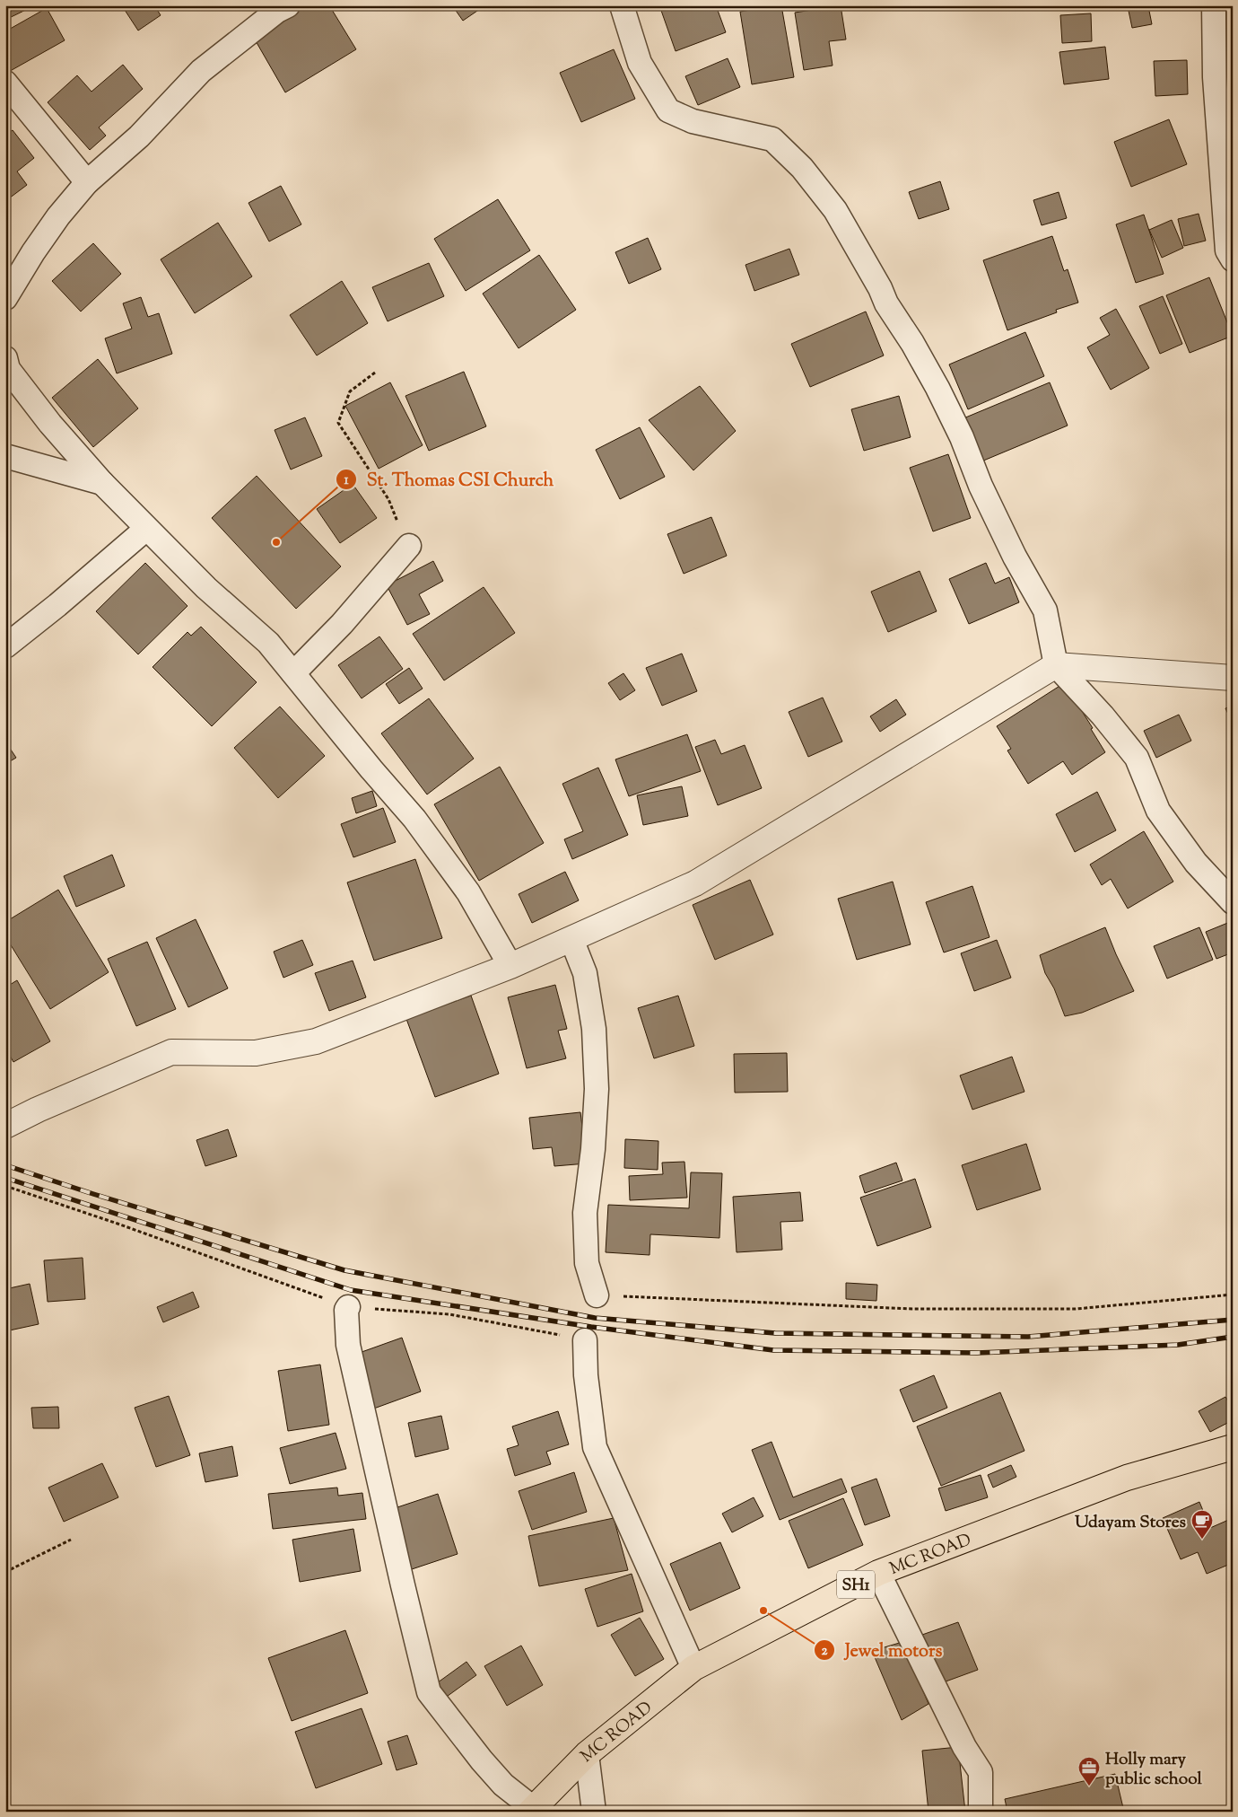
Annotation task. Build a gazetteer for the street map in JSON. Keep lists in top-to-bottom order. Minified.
{"streets":{"main road":["MC ROAD","SH1"]},"places":{"other":["St. Thomas CSI Church","Jewel motors"],"cafe":["Udayam Stores"],"office":["Holly mary public school"]}}
